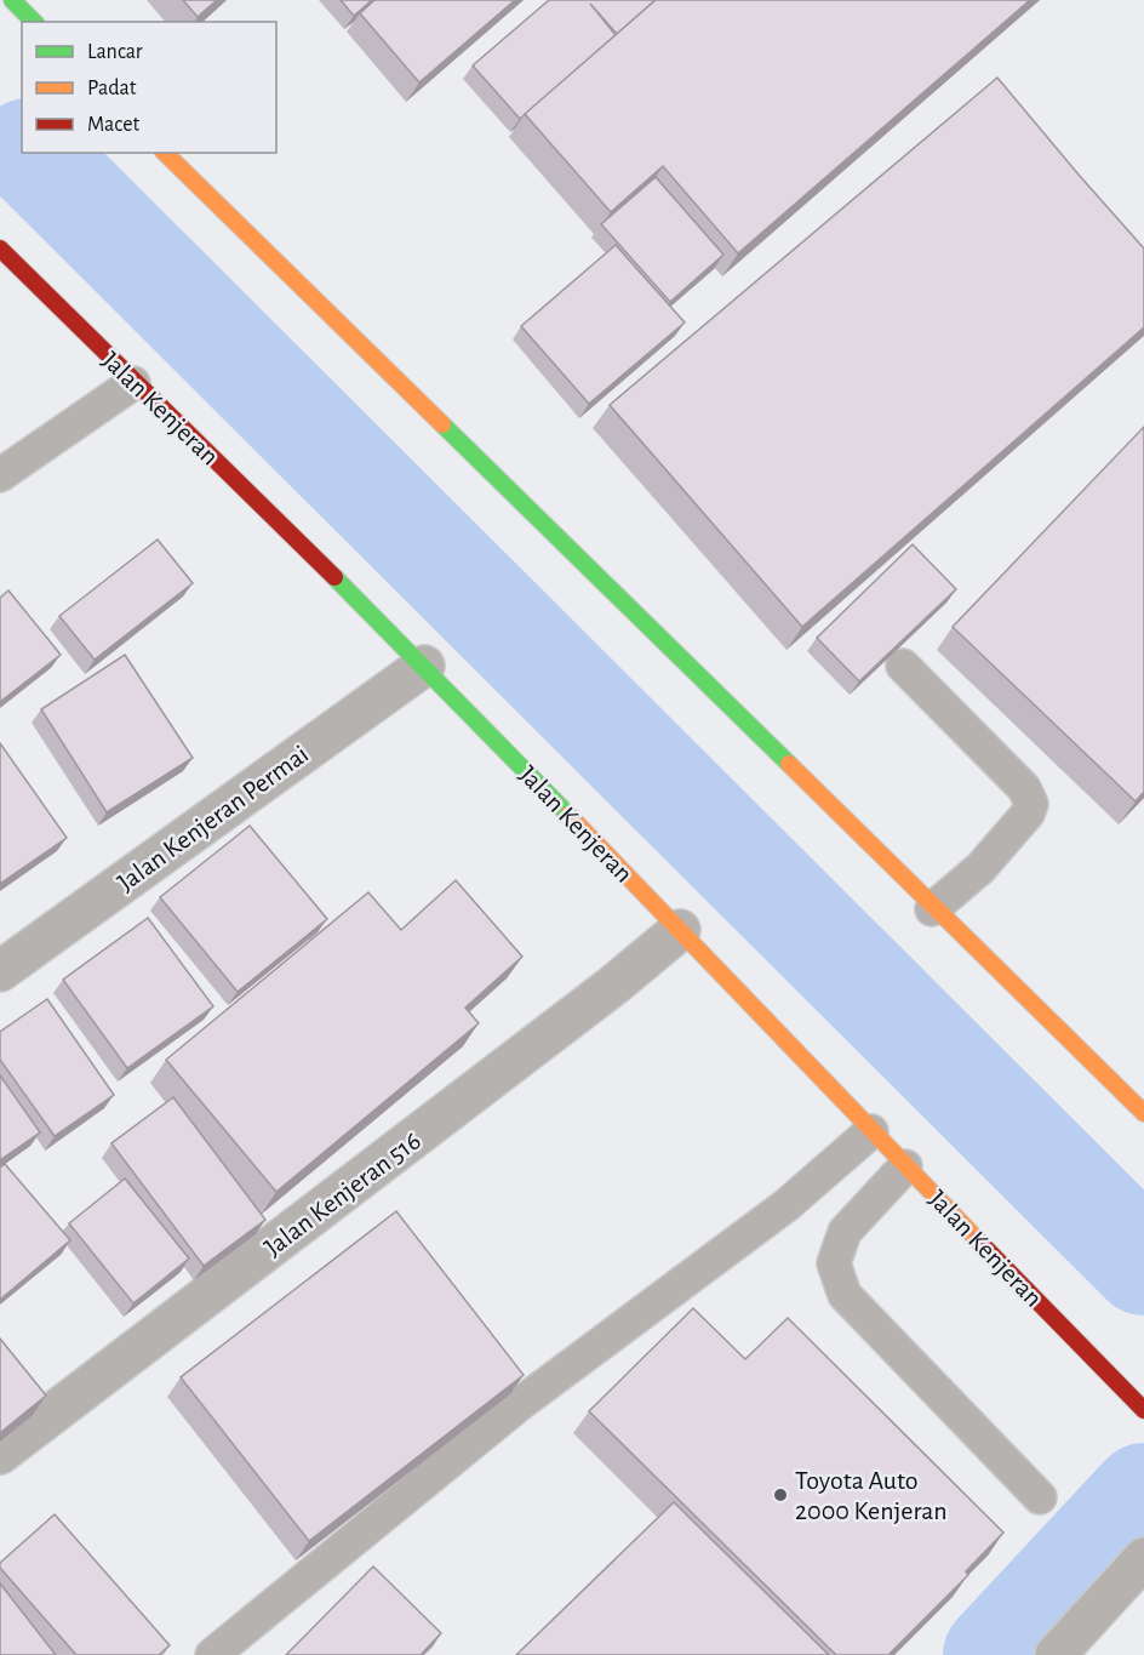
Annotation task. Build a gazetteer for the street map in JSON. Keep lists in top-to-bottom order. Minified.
{"streets":{"main road":["Jalan Kenjeran"],"street":["Jalan Kenjeran Permai","Jalan Kenjeran 516"]},"crossings":[["Jalan Kenjeran","Jalan Kenjeran Permai"],["Jalan Kenjeran","Jalan Kenjeran 516"]],"places":["Toyota Auto 2000 Kenjeran"],"legend":["Lancar","Padat","Macet"]}
